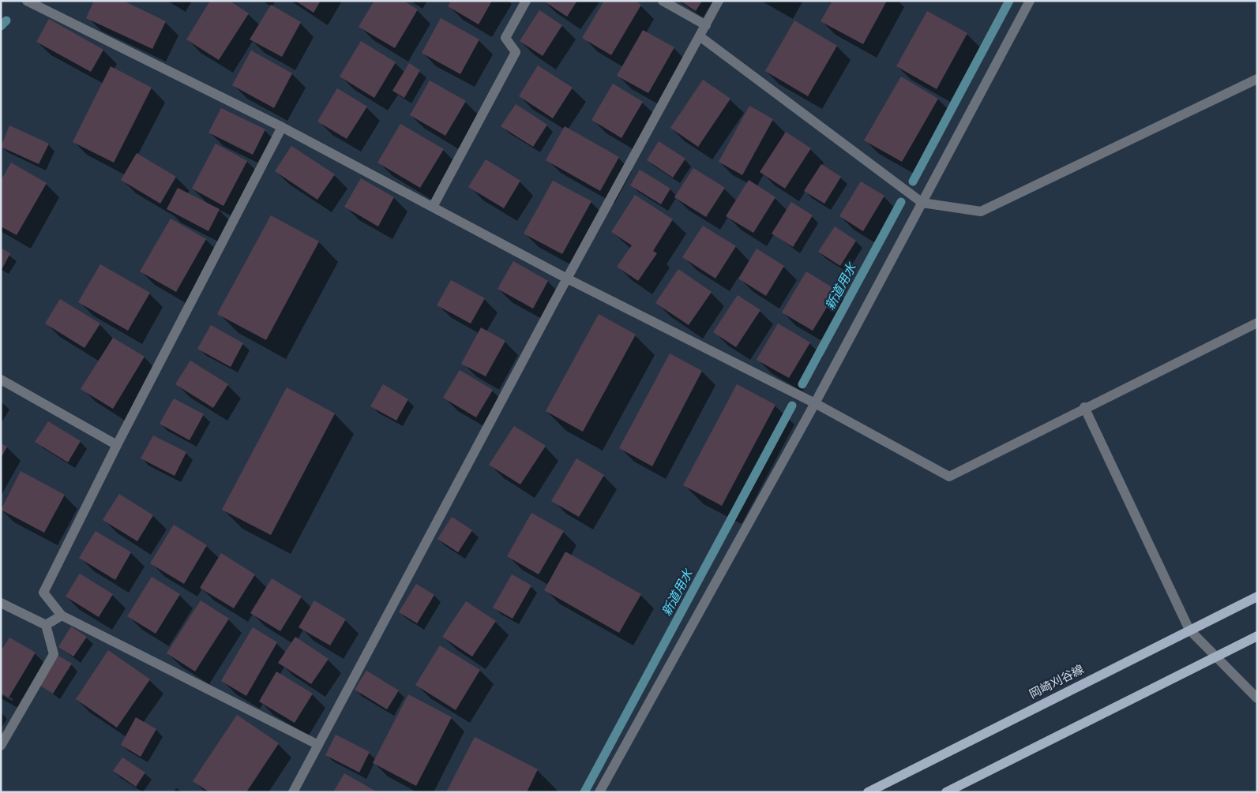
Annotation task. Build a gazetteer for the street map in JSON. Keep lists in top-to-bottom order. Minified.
{"streets":{"main road":["岡崎刈谷線"]},"water":["新道用水"]}
